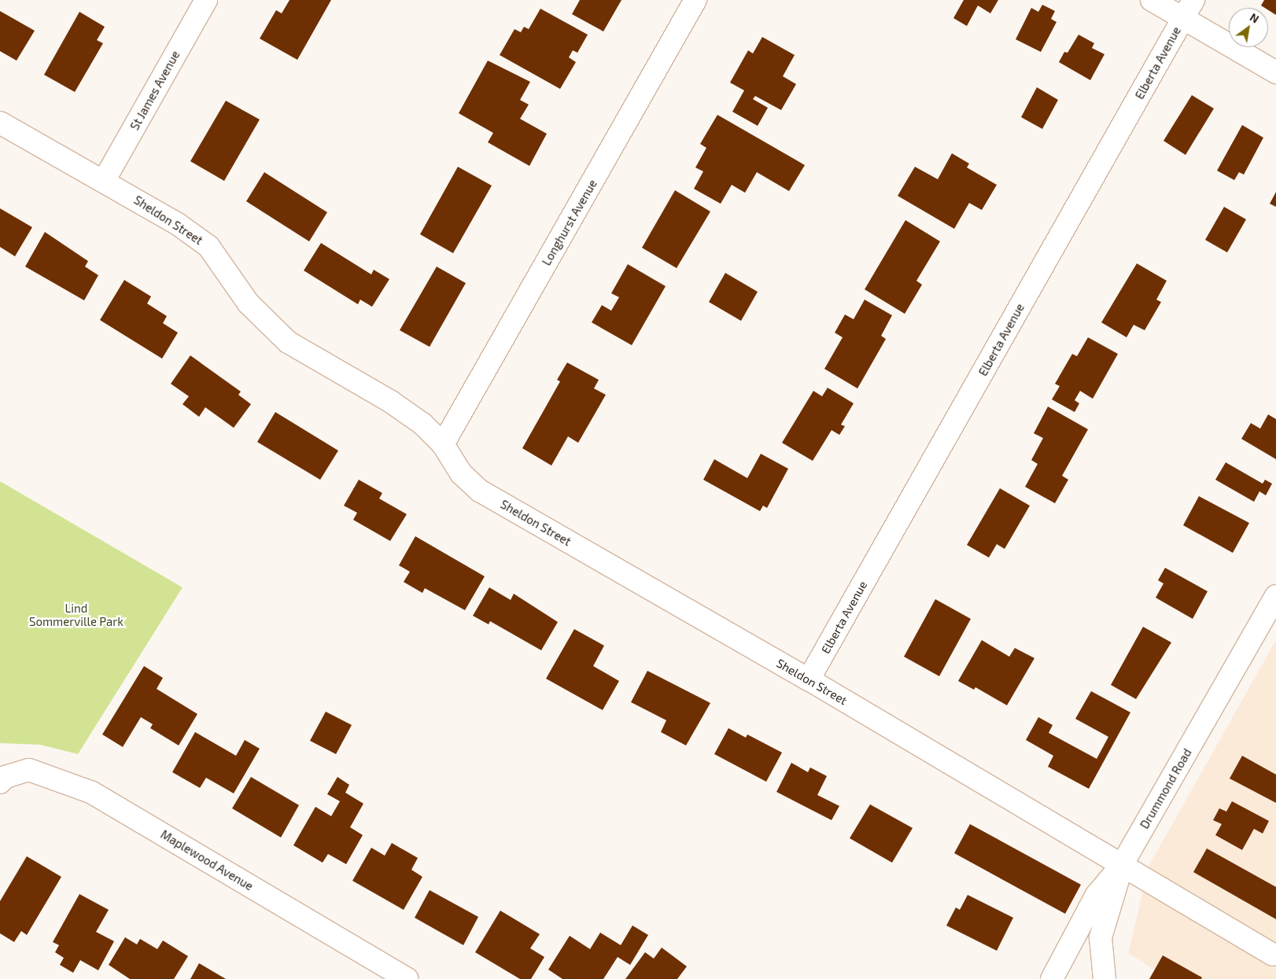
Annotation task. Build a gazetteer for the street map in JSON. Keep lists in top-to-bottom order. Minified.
{"streets":{"street":["Elberta Avenue","St James Avenue","Sheldon Street","Longhurst Avenue","Drummond Road","Maplewood Avenue"]},"crossings":[["Elberta Avenue","Sheldon Street"],["St James Avenue","Sheldon Street"],["Sheldon Street","Longhurst Avenue"],["Sheldon Street","Drummond Road"]],"parks":["Lind Sommerville Park"],"north":"top right"}
